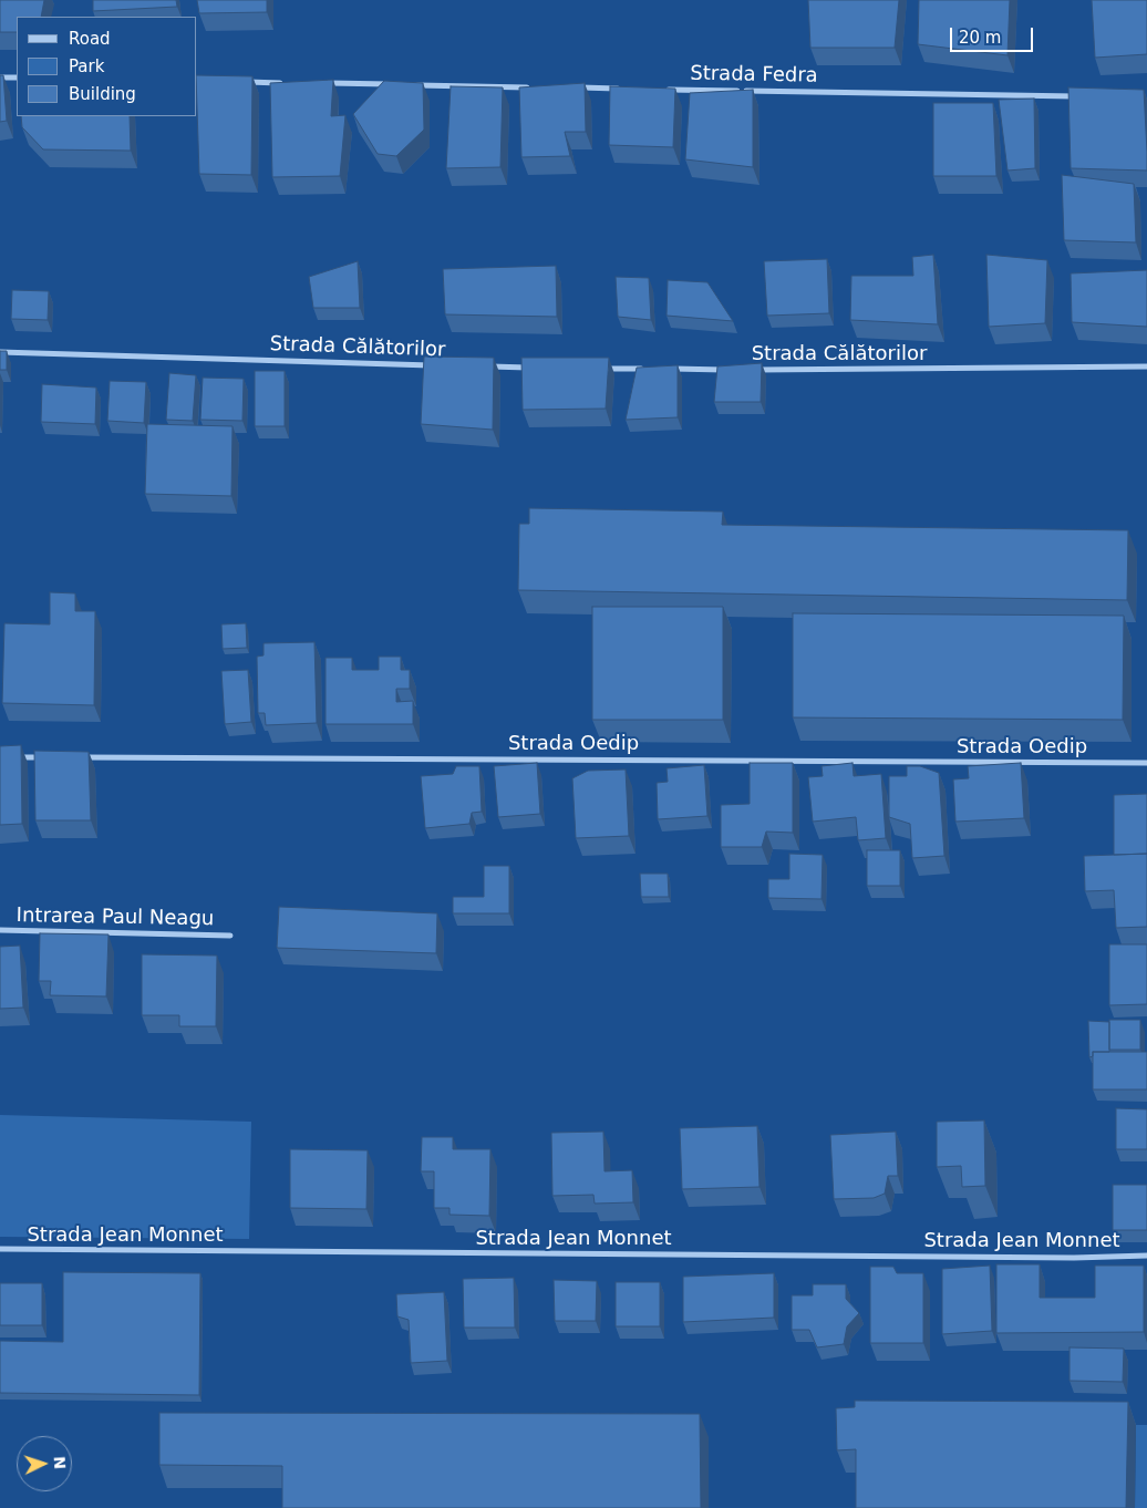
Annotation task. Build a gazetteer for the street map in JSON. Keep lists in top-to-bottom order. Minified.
{"streets":{"street":["Strada Fedra","Strada Călătorilor","Strada Oedip","Intrarea Paul Neagu","Strada Jean Monnet"]},"legend":["Road","Park","Building"],"scale_bar":"20 m","north":"right"}
